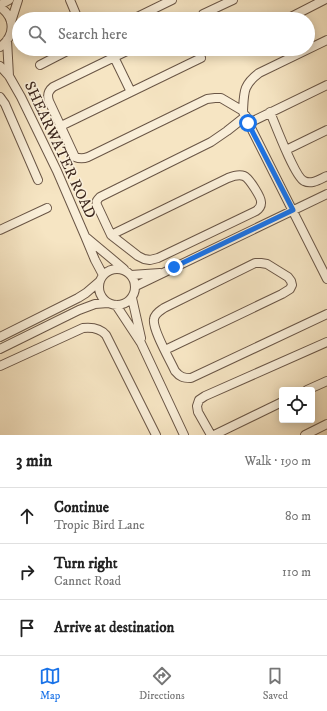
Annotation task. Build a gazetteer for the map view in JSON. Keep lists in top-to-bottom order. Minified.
{"streets":{"street":["SHEARWATER ROAD"]},"page":{"search":"Search here","heading":["3 min","Walk · 190 m"],"list":[["Continue","Tropic Bird Lane","80 m"],["Turn right","Cannet Road","110 m"],"Arrive at destination"],"nav":["Map","Directions","Saved"]}}
